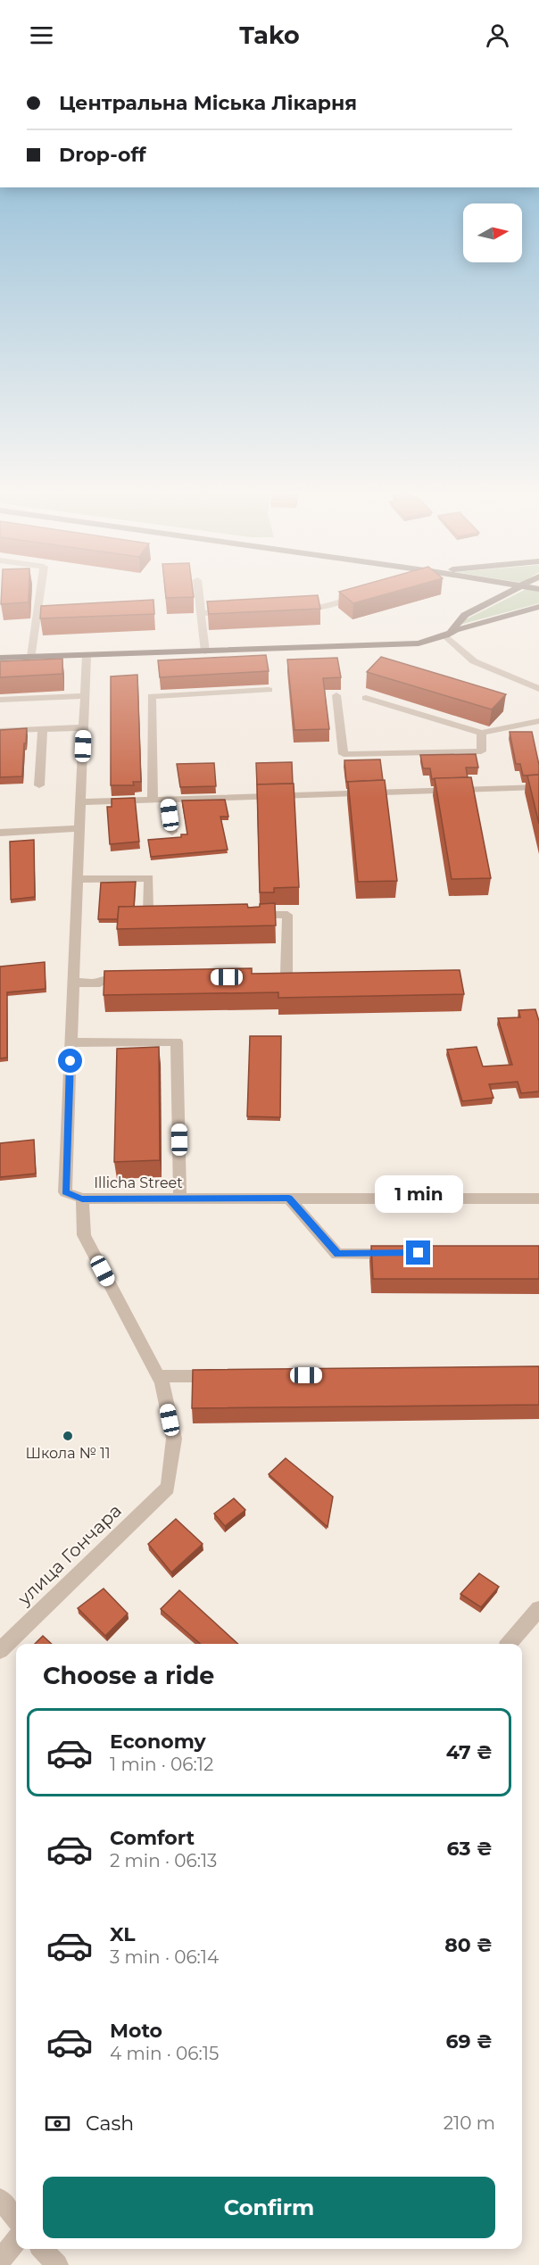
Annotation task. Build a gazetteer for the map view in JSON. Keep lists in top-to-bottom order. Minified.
{"streets":{"street":["Illicha Street","улица Гончара"]},"places":["Школа № 11"],"north":"right","page":{"header":"Tako","banner":["Центральна Міська Лікарня","Drop-off"],"bubble":"1 min","heading":"Choose a ride","list":[{"name":"Economy","note":"1 min · 06:12","value":"47 ₴"},{"name":"Comfort","note":"2 min · 06:13","value":"63 ₴"},{"name":"XL","note":"3 min · 06:14","value":"80 ₴"},{"name":"Moto","note":"4 min · 06:15","value":"69 ₴"}],"pay":["Cash","210 m"],"buttons":"Confirm"}}
